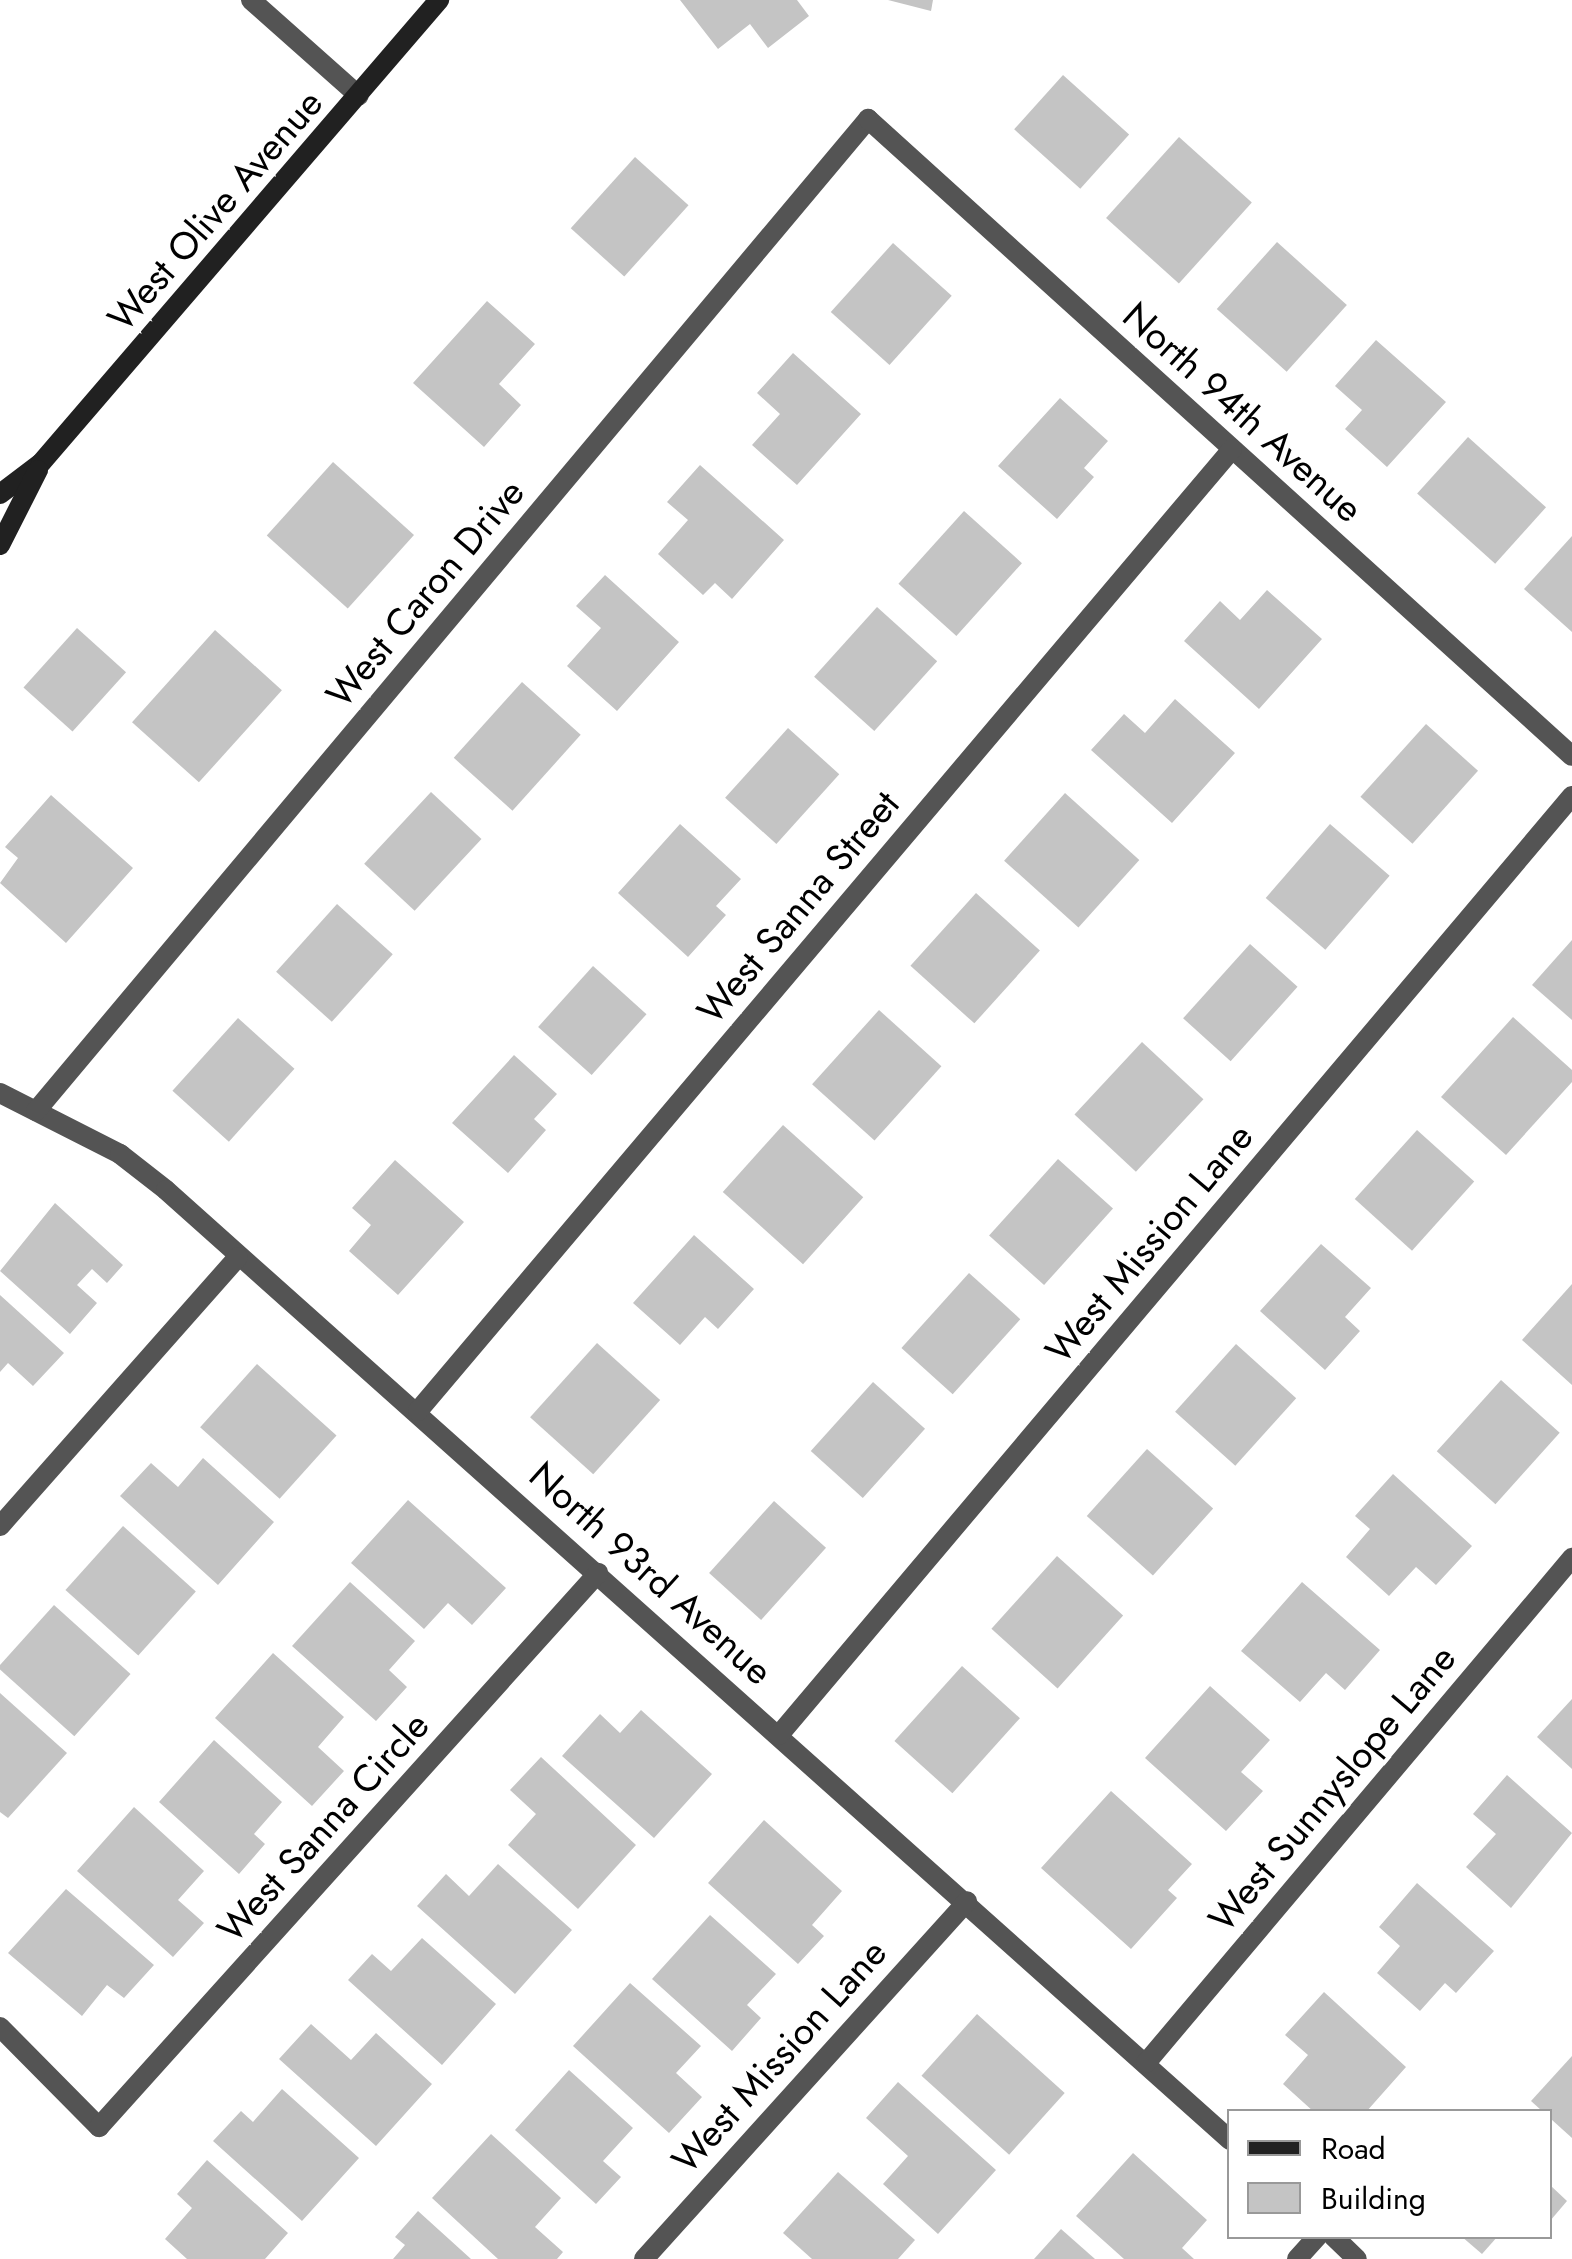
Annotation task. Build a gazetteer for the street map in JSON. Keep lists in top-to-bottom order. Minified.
{"streets":{"main road":["West Olive Avenue"],"street":["North 94th Avenue","West Caron Drive","West Sanna Street","West Mission Lane","North 93rd Avenue","West Sunnyslope Lane","West Sanna Circle"]},"crossings":[["North 94th Avenue","West Caron Drive"],["North 94th Avenue","West Sanna Street"],["West Caron Drive","North 93rd Avenue"],["West Sanna Street","North 93rd Avenue"],["West Mission Lane","North 93rd Avenue"],["North 93rd Avenue","West Sunnyslope Lane"],["North 93rd Avenue","West Sanna Circle"]],"legend":["Road","Building"]}
